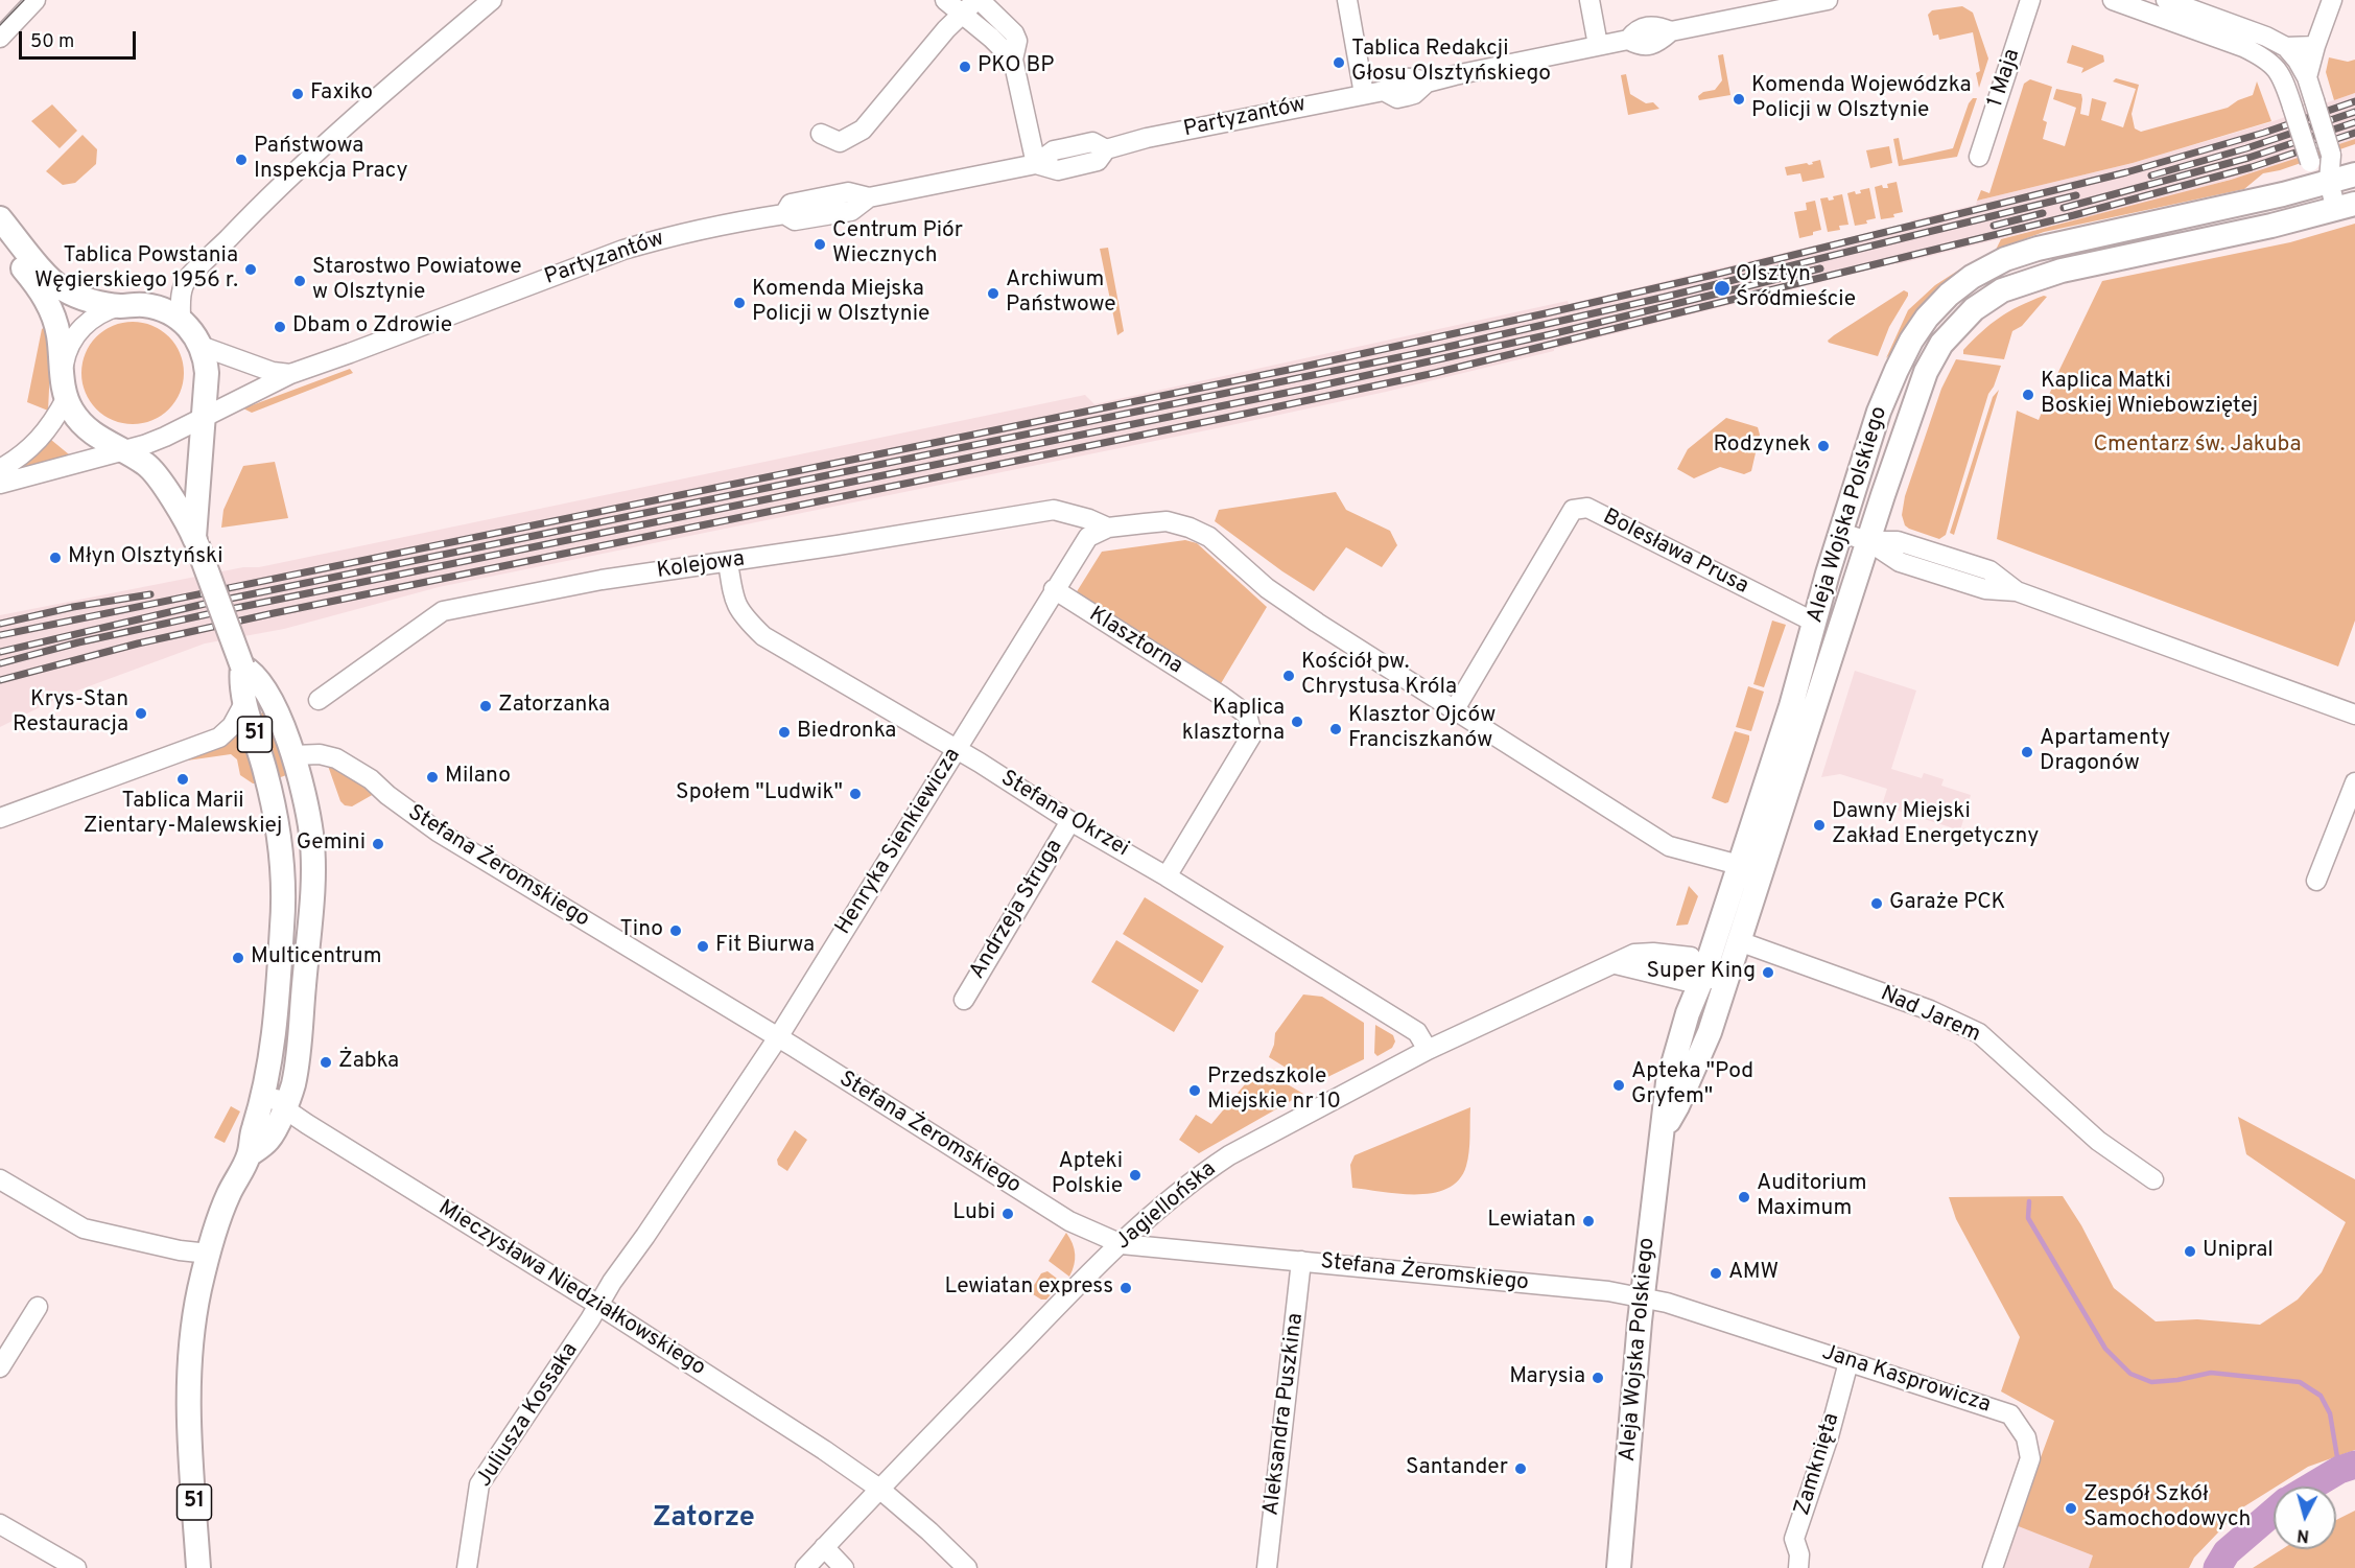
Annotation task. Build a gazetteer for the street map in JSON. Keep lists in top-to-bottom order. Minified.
{"streets":{"main road":["Aleja Wojska Polskiego","51"],"street":["1 Maja","Partyzantów","Bolesława Prusa","Kolejowa","Klasztorna","Stefana Okrzei","Henryka Sienkiewicza","Stefana Żeromskiego","Andrzeja Struga","Nad Jarem","Jagiellońska","Mieczysława Niedziałkowskiego","Jana Kasprowicza","Aleksandra Puszkina","Juliusza Kossaka","Zamknięta"]},"crossings":[["Partyzantów","51"],["Aleja Wojska Polskiego","Bolesława Prusa"],["Aleja Wojska Polskiego","Stefana Żeromskiego"],["Aleja Wojska Polskiego","Nad Jarem"],["Aleja Wojska Polskiego","Jagiellońska"],["Aleja Wojska Polskiego","Jana Kasprowicza"],["Bolesława Prusa","Henryka Sienkiewicza"],["Kolejowa","Stefana Okrzei"],["Kolejowa","Henryka Sienkiewicza"],["Klasztorna","Stefana Okrzei"],["Klasztorna","Henryka Sienkiewicza"],["51","Stefana Żeromskiego"],["51","Mieczysława Niedziałkowskiego"],["Stefana Okrzei","Henryka Sienkiewicza"],["Stefana Okrzei","Andrzeja Struga"],["Stefana Okrzei","Jagiellońska"],["Henryka Sienkiewicza","Stefana Żeromskiego"],["Henryka Sienkiewicza","Mieczysława Niedziałkowskiego"],["Henryka Sienkiewicza","Juliusza Kossaka"],["Stefana Żeromskiego","Jagiellońska"],["Stefana Żeromskiego","Jana Kasprowicza"],["Stefana Żeromskiego","Aleksandra Puszkina"],["Jagiellońska","Mieczysława Niedziałkowskiego"],["Mieczysława Niedziałkowskiego","Juliusza Kossaka"],["Jana Kasprowicza","Zamknięta"]],"districts":["Zatorze"],"parks":["Cmentarz św. Jakuba"],"places":["Tablica Redakcji Głosu Olsztyńskiego","PKO BP","Faxiko","Komenda Wojewódzka Policji w Olsztynie","Państwowa Inspekcja Pracy","Centrum Piór Wiecznych","Tablica Powstania Węgierskiego 1956 r.","Starostwo Powiatowe w Olsztynie","Olsztyn Śródmieście","Archiwum Państwowe","Komenda Miejska Policji w Olsztynie","Dbam o Zdrowie","Kaplica Matki Boskiej Wniebowziętej","Rodzynek","Młyn Olsztyński","Kościół pw. Chrystusa Króla","Zatorzanka","Krys-Stan Restauracja","Kaplica klasztorna","Klasztor Ojców Franciszkanów","Biedronka","Apartamenty Dragonów","Milano","Tablica Marii Zientary-Malewskiej","Społem \"Ludwik\"","Dawny Miejski Zakład Energetyczny","Gemini","Garaże PCK","Tino","Fit Biurwa","Multicentrum","Super King","Żabka","Apteka \"Pod Gryfem\"","Przedszkole Miejskie nr 10","Apteki Polskie","Auditorium Maximum","Lubi","Lewiatan","Unipral","AMW","Lewiatan express","Marysia","Santander","Zespół Szkół Samochodowych"],"scale_bar":"50 m","north":"bottom"}
